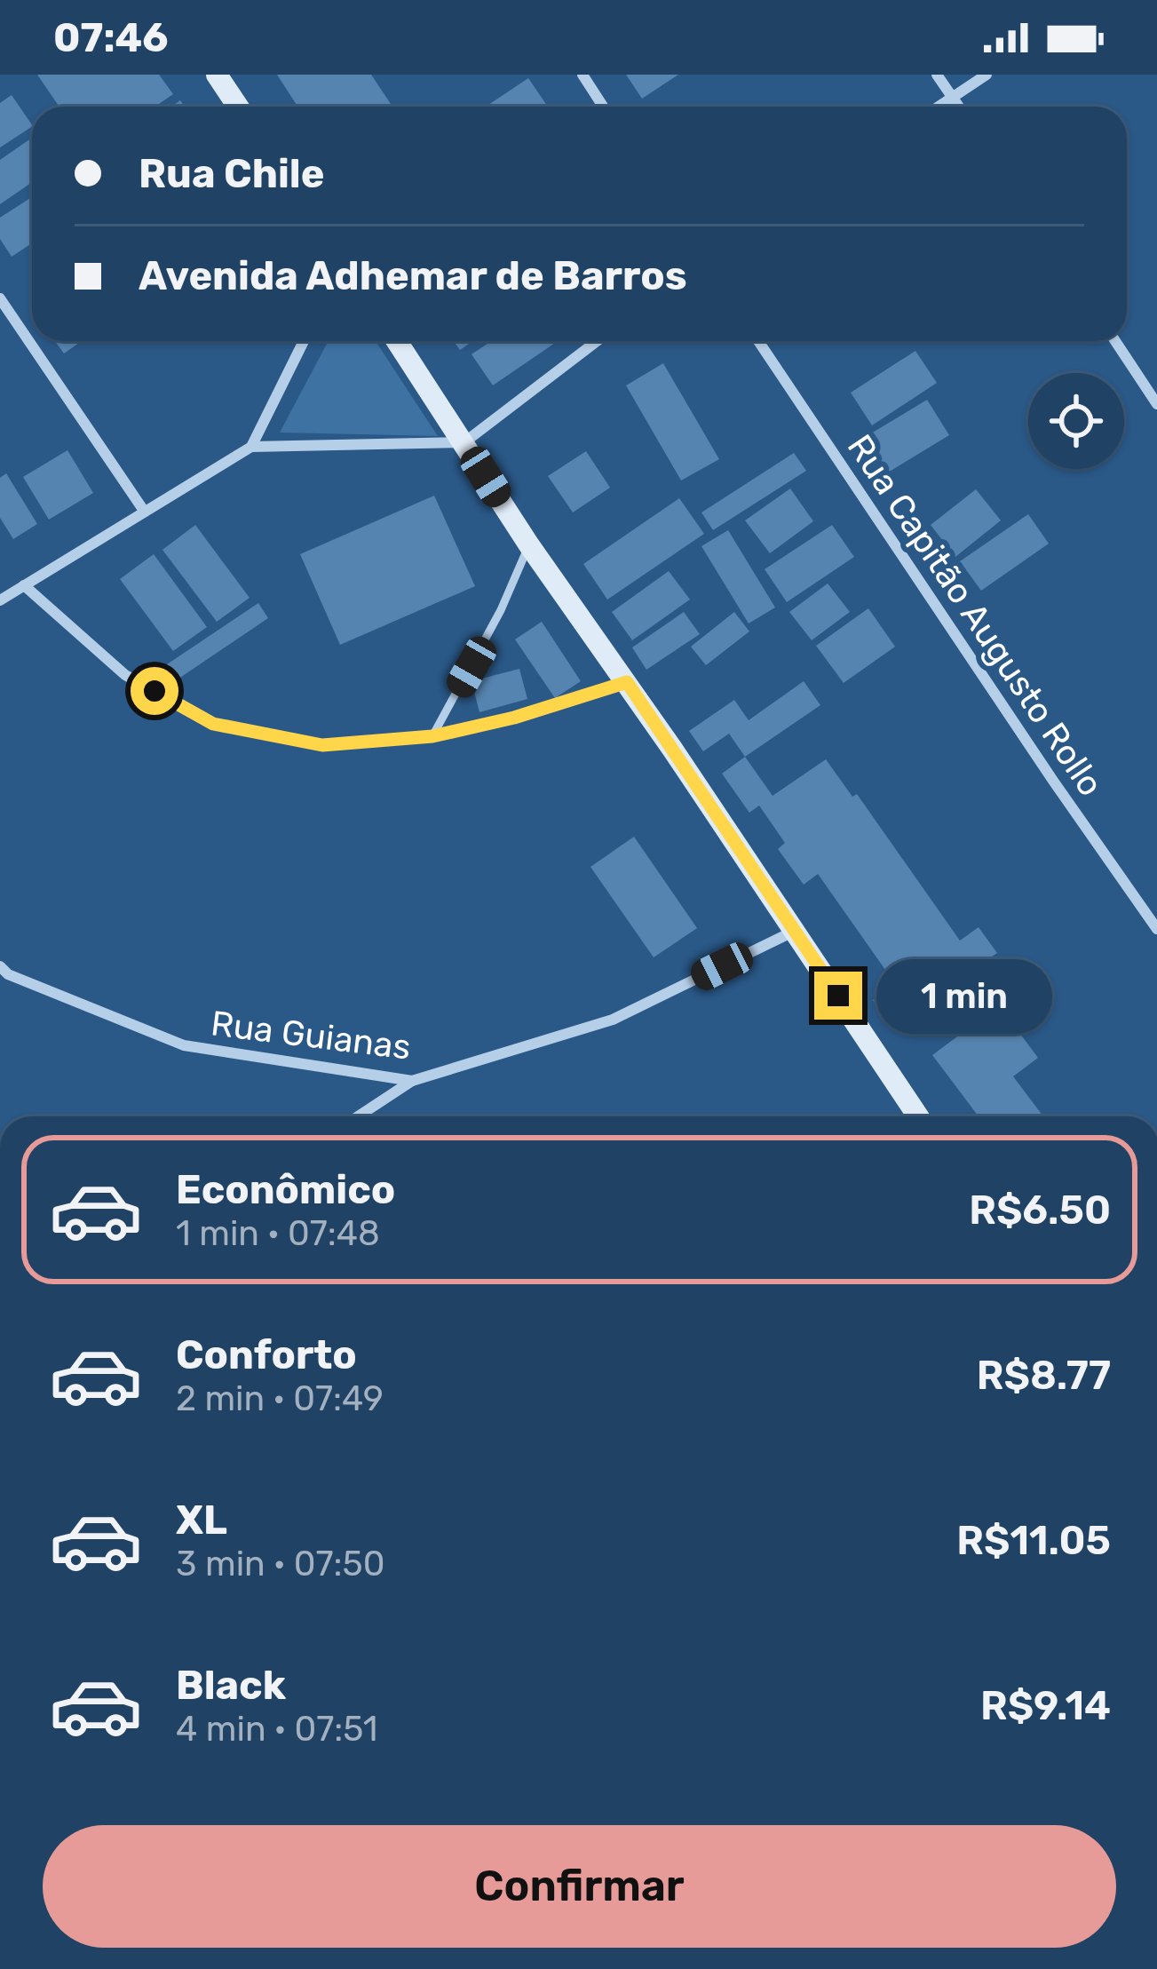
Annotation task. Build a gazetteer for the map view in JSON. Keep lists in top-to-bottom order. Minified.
{"streets":{"street":["Rua Capitão Augusto Rollo","Rua Guianas"]},"page":{"status":"07:46","banner":["Rua Chile","Avenida Adhemar de Barros"],"bubble":"1 min","list":[{"name":"Econômico","note":"1 min · 07:48","value":"R$6.50"},{"name":"Conforto","note":"2 min · 07:49","value":"R$8.77"},{"name":"XL","note":"3 min · 07:50","value":"R$11.05"},{"name":"Black","note":"4 min · 07:51","value":"R$9.14"}],"buttons":"Confirmar"}}
